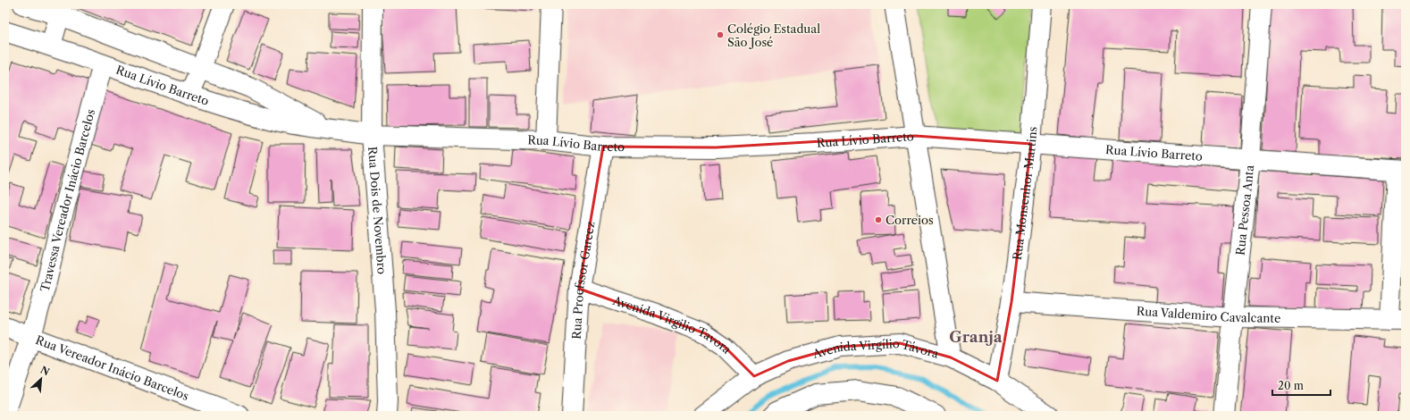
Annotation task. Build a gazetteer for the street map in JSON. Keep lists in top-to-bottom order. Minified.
{"streets":{"street":["Rua Lívio Barreto","Rua Monsenhor Martins","Travessa Vereador Inácio Barcelos","Rua Dois de Novembro","Rua Pessoa Anta","Rua Proefssor Garcez","Rua Valdemiro Cavalcante","Avenida Virgilio Tavora","Avenida Virgílio Távora","Rua Vereador Inácio Barcelos"]},"crossings":[["Rua Lívio Barreto","Rua Monsenhor Martins"],["Rua Lívio Barreto","Travessa Vereador Inácio Barcelos"],["Rua Lívio Barreto","Rua Dois de Novembro"],["Rua Lívio Barreto","Rua Pessoa Anta"],["Rua Lívio Barreto","Rua Proefssor Garcez"],["Rua Monsenhor Martins","Rua Valdemiro Cavalcante"],["Rua Monsenhor Martins","Avenida Virgílio Távora"],["Travessa Vereador Inácio Barcelos","Rua Vereador Inácio Barcelos"],["Rua Pessoa Anta","Rua Valdemiro Cavalcante"],["Rua Proefssor Garcez","Avenida Virgilio Tavora"],["Avenida Virgilio Tavora","Avenida Virgílio Távora"]],"districts":["Granja"],"places":["Colégio Estadual São José","Correios"],"scale_bar":"20 m","north":"top right"}
